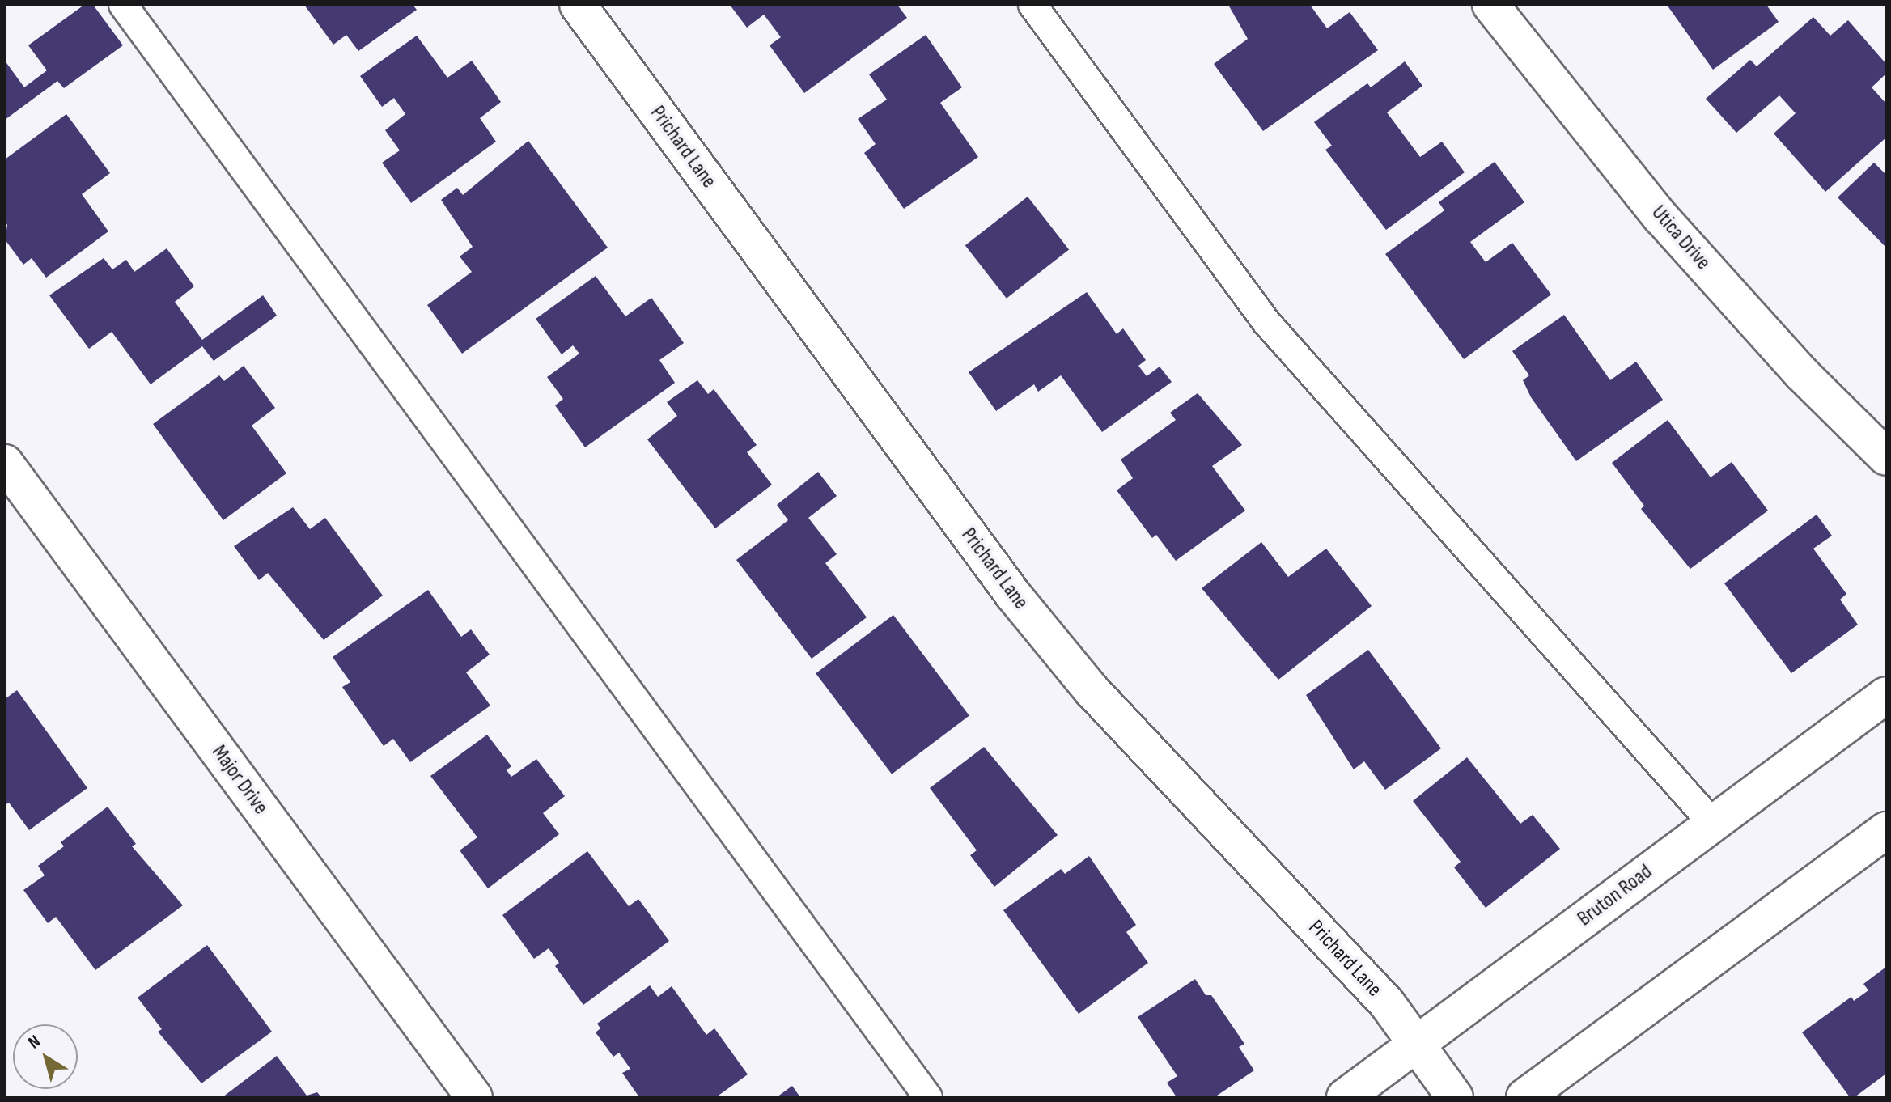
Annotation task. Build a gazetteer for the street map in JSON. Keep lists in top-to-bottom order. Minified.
{"streets":{"street":["Prichard Lane","Utica Drive","Major Drive","Bruton Road"]},"crossings":[["Prichard Lane","Bruton Road"]],"north":"top left"}
